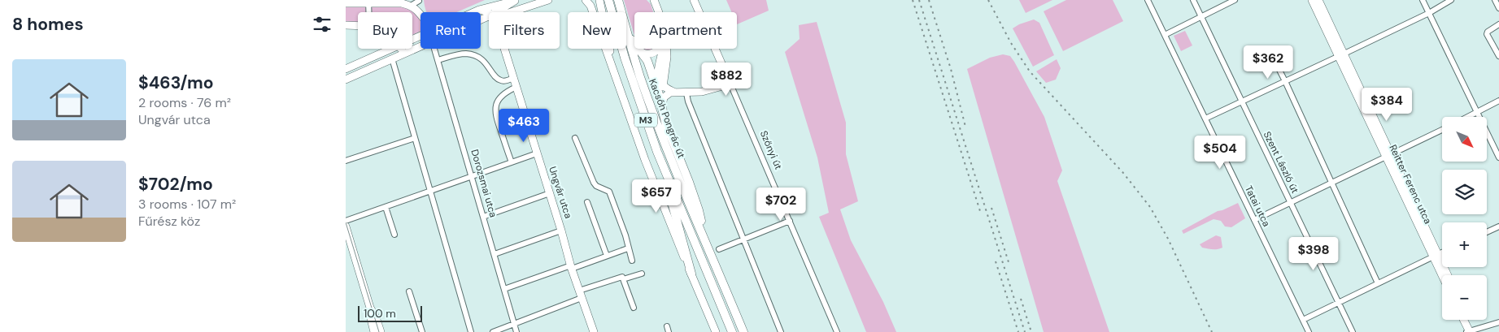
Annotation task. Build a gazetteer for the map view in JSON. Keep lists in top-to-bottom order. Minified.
{"streets":{"main road":["Kacsóh Pongrác út","M3"],"street":["Szőnyi út","Szent László út","Dorozsmai utca","Reitter Ferenc utca","Ungvár utca","Tatai utca"]},"scale_bar":"100 m","north":"bottom right","page":{"heading":"8 homes","chip":["Buy","Rent","Filters","New","Apartment"],"price":["$362","$882","$384","$463","$504","$657","$702","$398"],"list":[{"name":"$463/mo","note":"2 rooms · 76 m² · Ungvár utca"},{"name":"$702/mo","note":"3 rooms · 107 m² · Fűrész köz"}],"map_buttons":["+","−"],"scale":"100 m"}}
